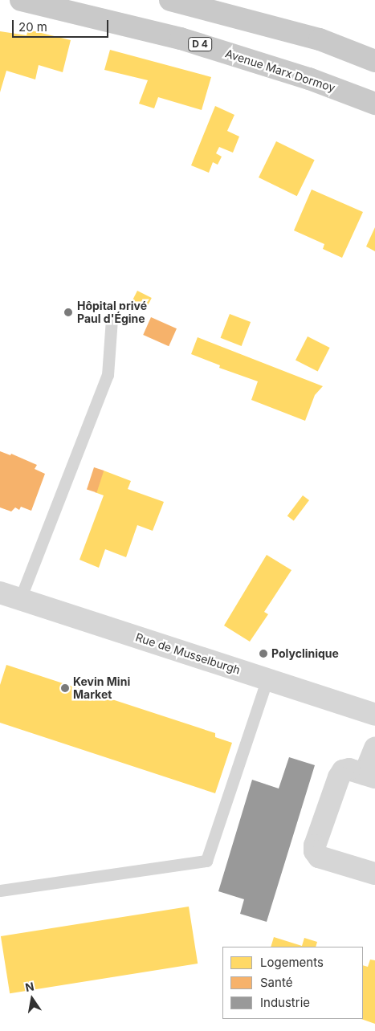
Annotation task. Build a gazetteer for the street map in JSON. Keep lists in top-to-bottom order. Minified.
{"streets":{"main road":["D 4","Avenue Marx Dormoy"],"street":["Rue de Musselburgh"]},"places":["Hôpital privé Paul d'Égine","Polyclinique","Kevin Mini Market"],"legend":["Logements","Santé","Industrie"],"scale_bar":"20 m","north":"top"}
